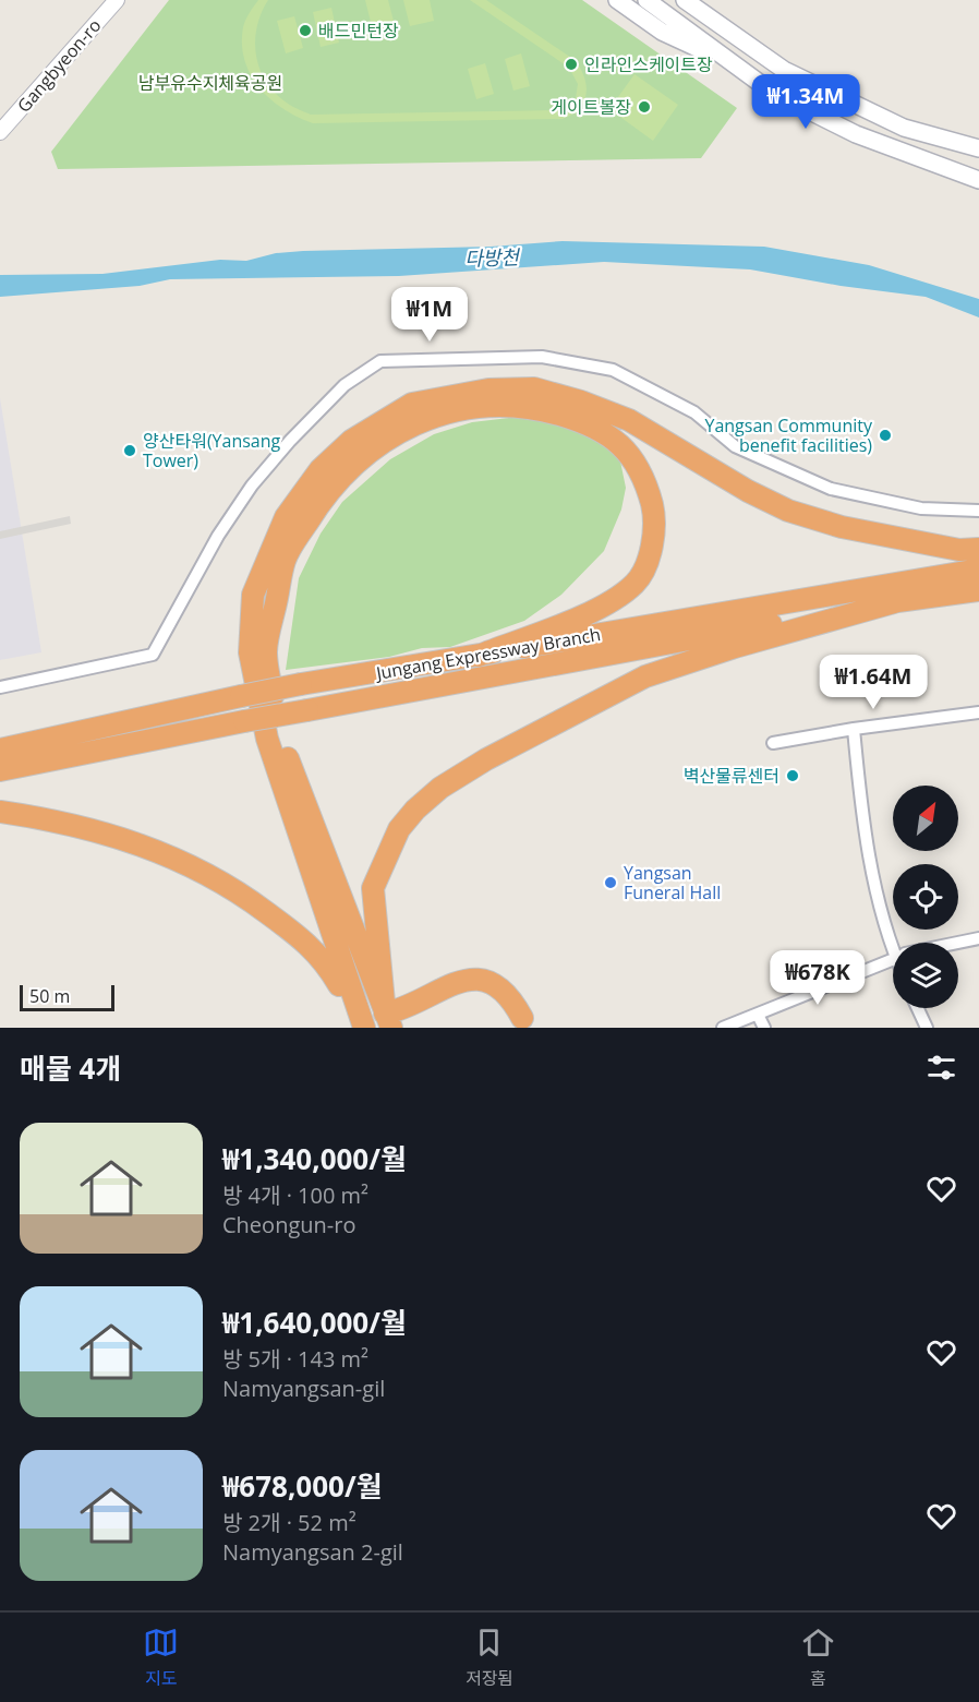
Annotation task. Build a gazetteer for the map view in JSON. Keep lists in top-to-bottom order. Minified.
{"streets":{"highway":["Jungang Expressway Branch"],"street":["Gangbyeon-ro"]},"water":["다방천"],"parks":["남부유수지체육공원"],"places":["배드민턴장","인라인스케이트장","게이트볼장","Yangsan Community benefit facilities)","양산타워(Yansang Tower)","벽산물류센터","Yangsan Funeral Hall"],"scale_bar":"50 m","north":"top right","page":{"price":["₩1.34M","₩1M","₩1.64M","₩678K"],"scale":"50 m","heading":"매물 4개","list":[{"name":"₩1,340,000/월","note":"방 4개 · 100 m² · Cheongun-ro"},{"name":"₩1,640,000/월","note":"방 5개 · 143 m² · Namyangsan-gil"},{"name":"₩678,000/월","note":"방 2개 · 52 m² · Namyangsan 2-gil"}],"tabs":["지도","저장됨","홈"]}}
